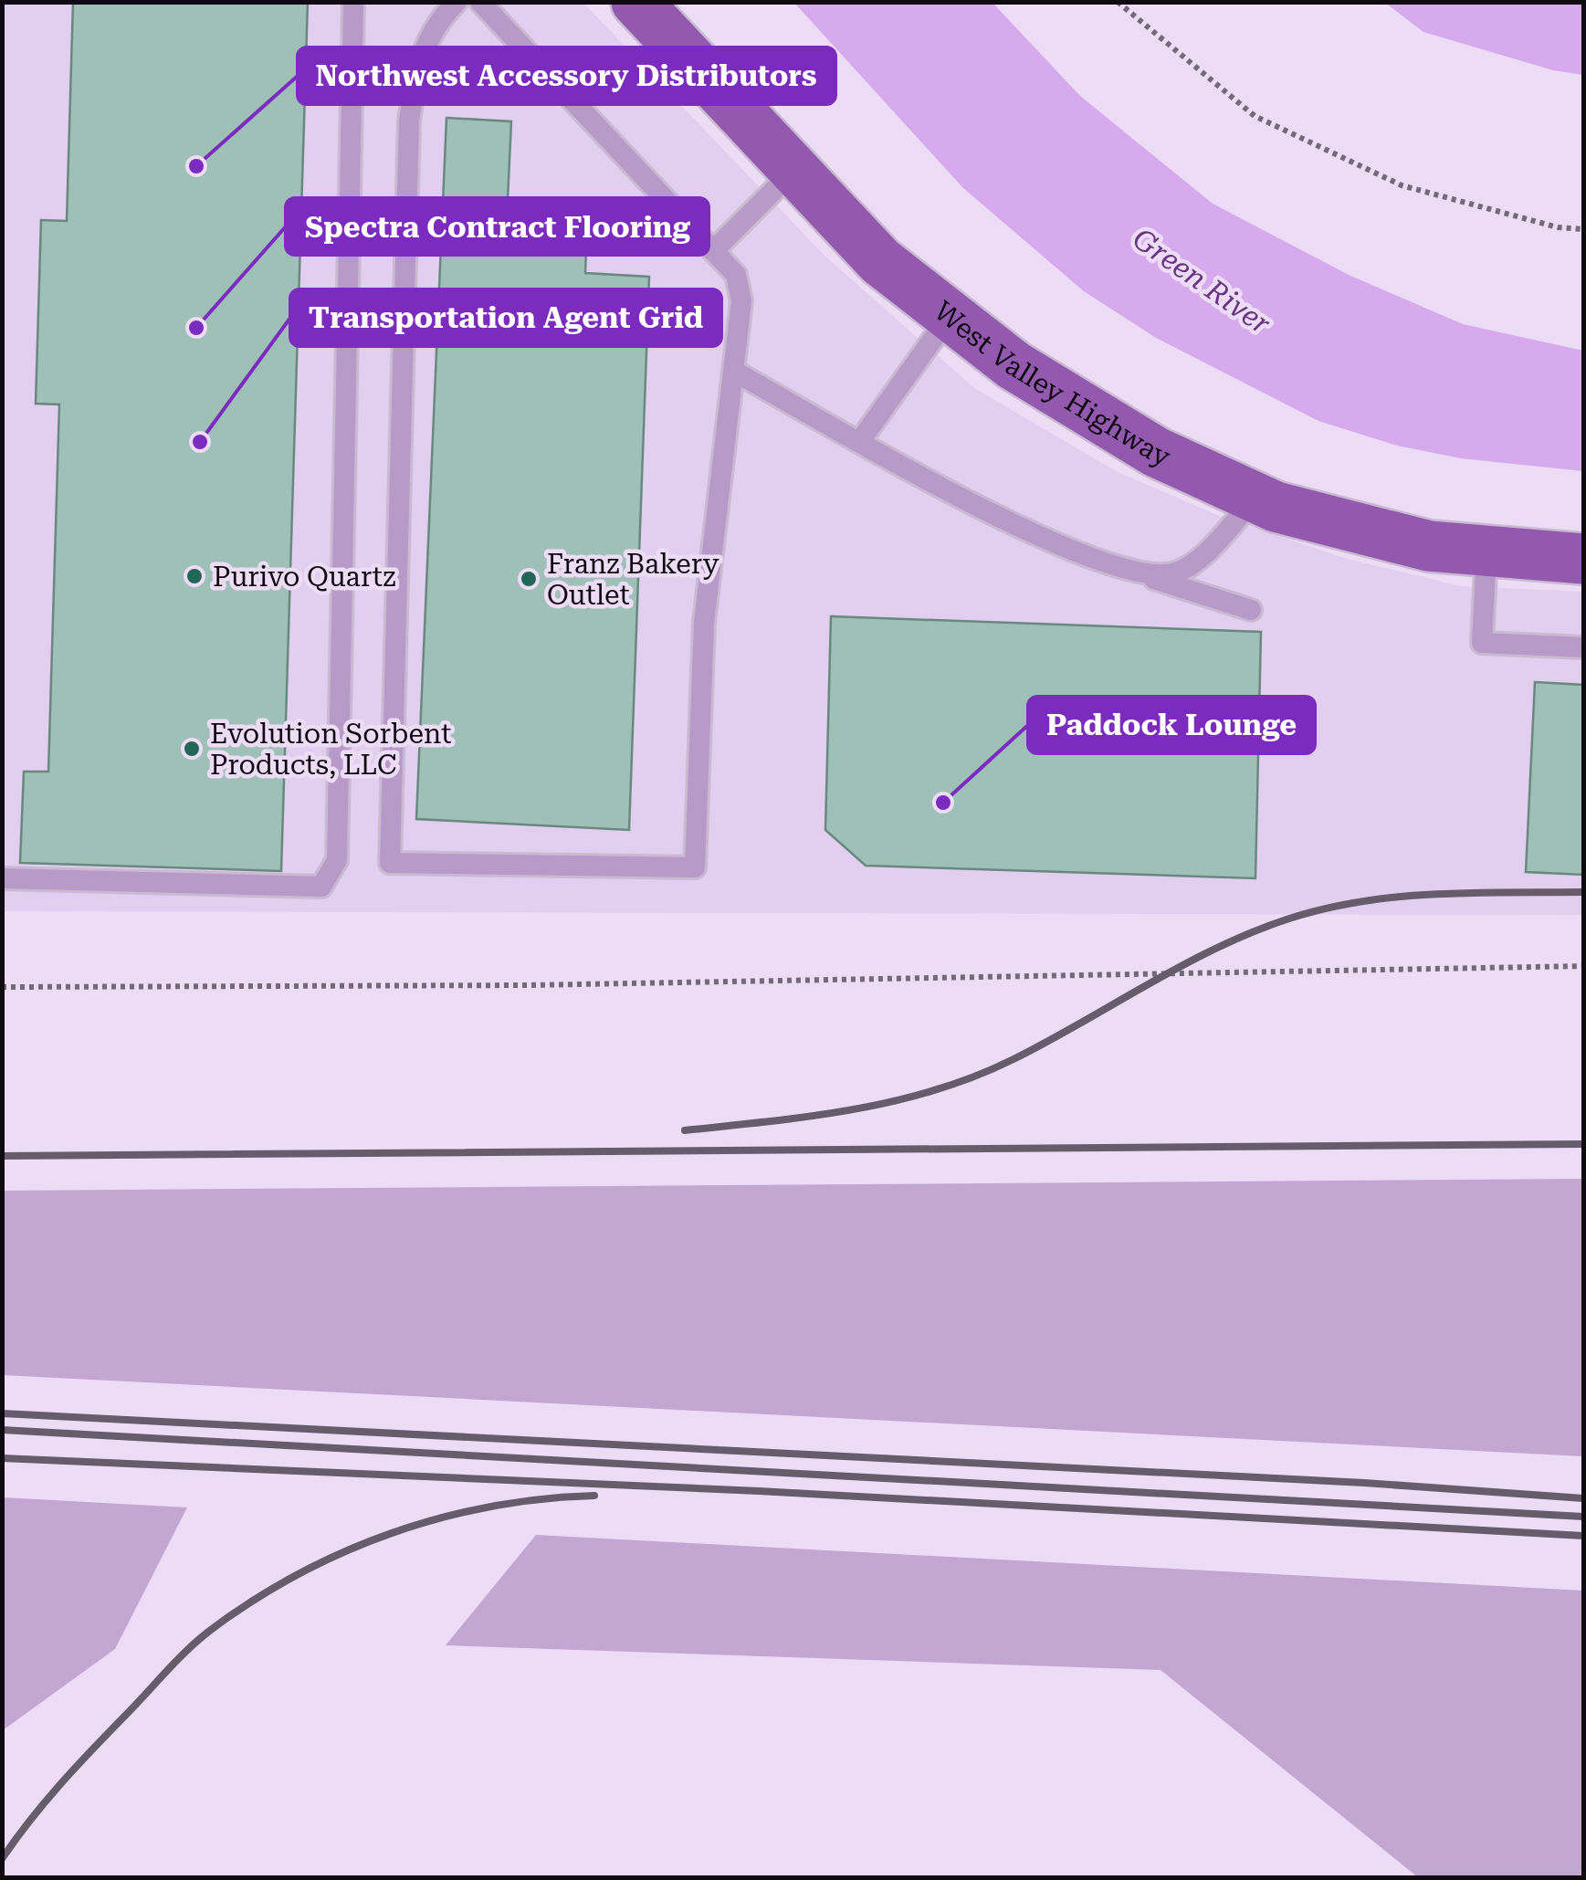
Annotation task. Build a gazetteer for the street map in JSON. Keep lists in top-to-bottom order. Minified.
{"streets":{"main road":["West Valley Highway"]},"water":["Green River"],"places":["Northwest Accessory Distributors","Spectra Contract Flooring","Transportation Agent Grid","Purivo Quartz","Franz Bakery Outlet","Evolution Sorbent Products, LLC","Paddock Lounge"]}
